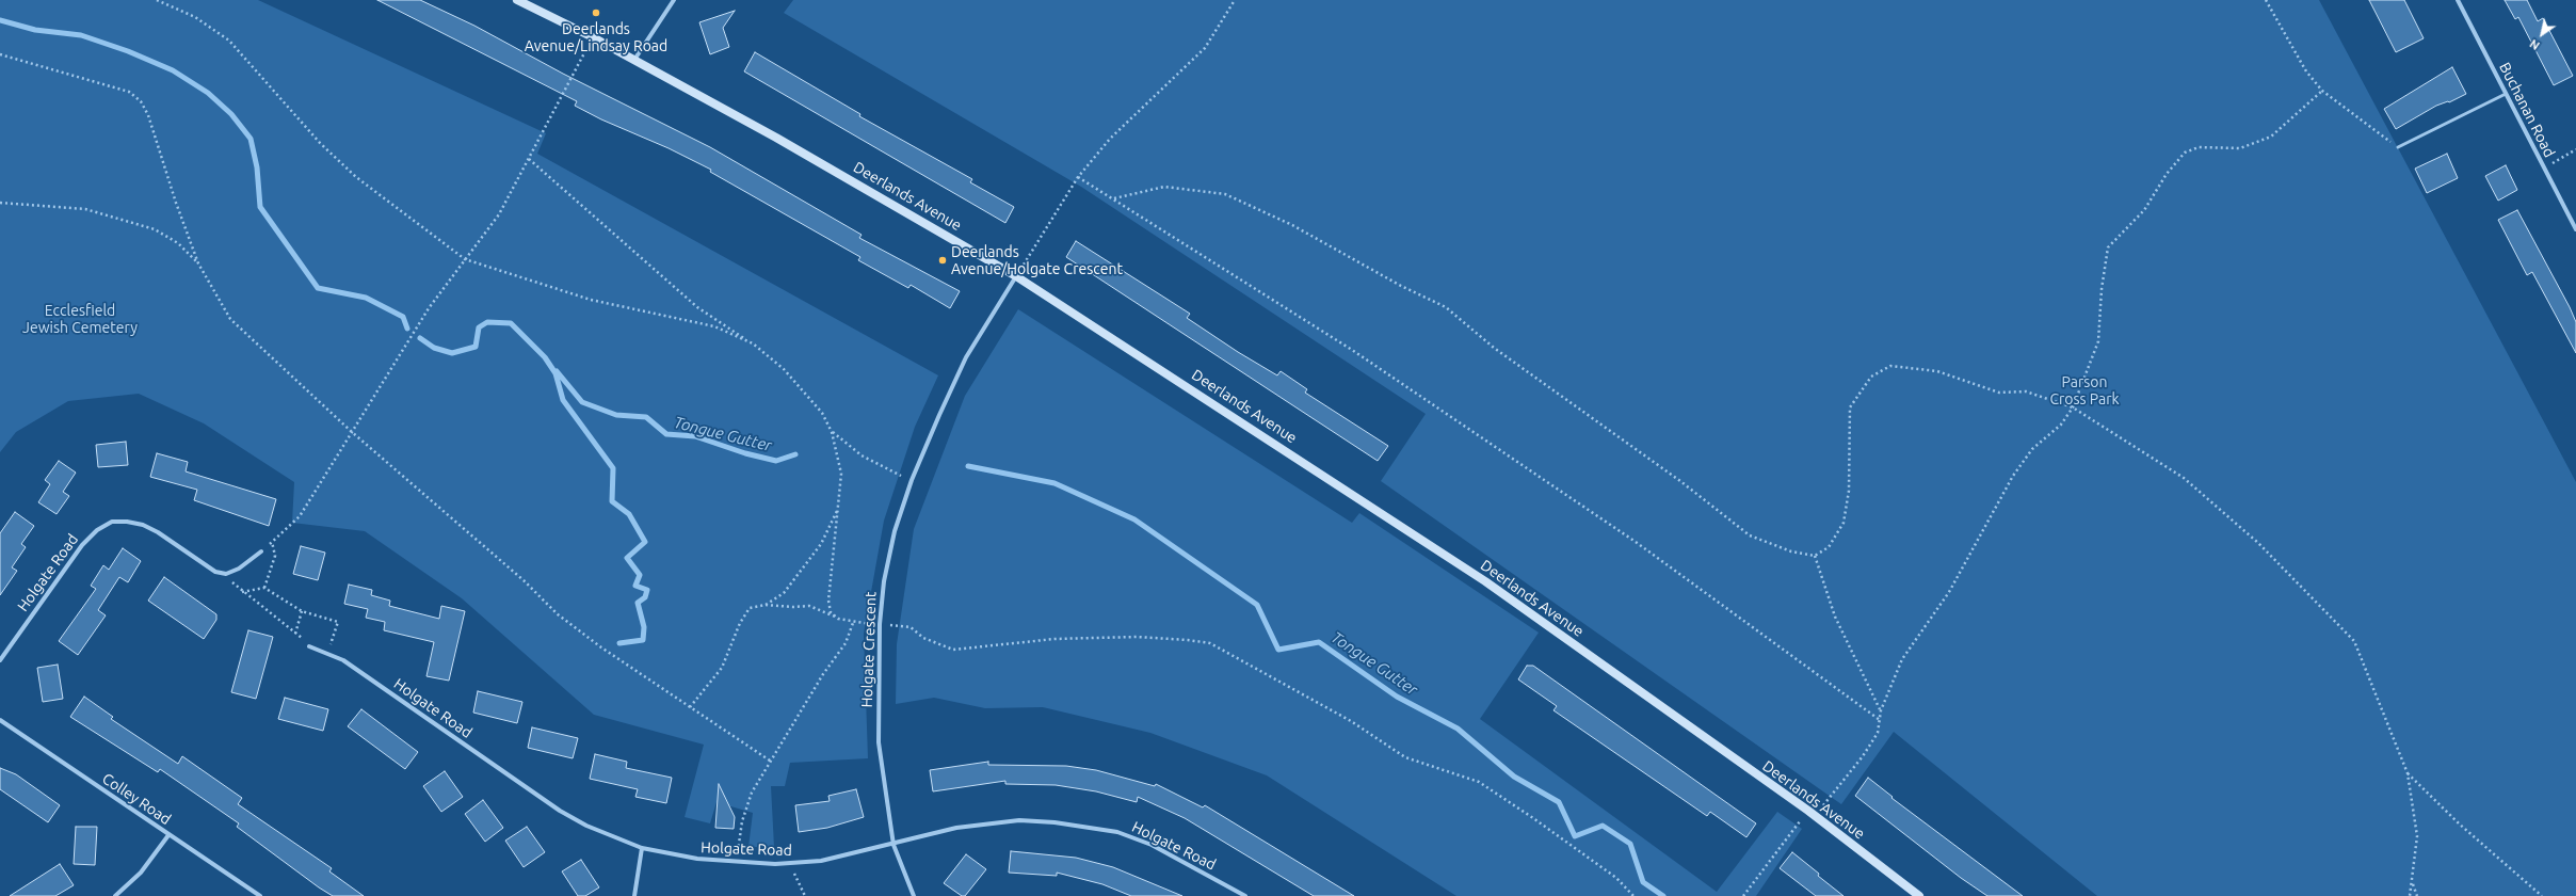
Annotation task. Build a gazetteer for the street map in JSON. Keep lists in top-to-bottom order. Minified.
{"streets":{"street":["Buchanan Road","Deerlands Avenue","Holgate Road","Holgate Crescent","Colley Road"]},"crossings":[["Deerlands Avenue","Holgate Crescent"],["Holgate Road","Holgate Crescent"]],"water":["Tongue Gutter"],"parks":["Ecclesfield Jewish Cemetery","Parson Cross Park"],"places":["Deerlands Avenue/Lindsay Road","Deerlands Avenue/Holgate Crescent"],"north":"bottom left"}
